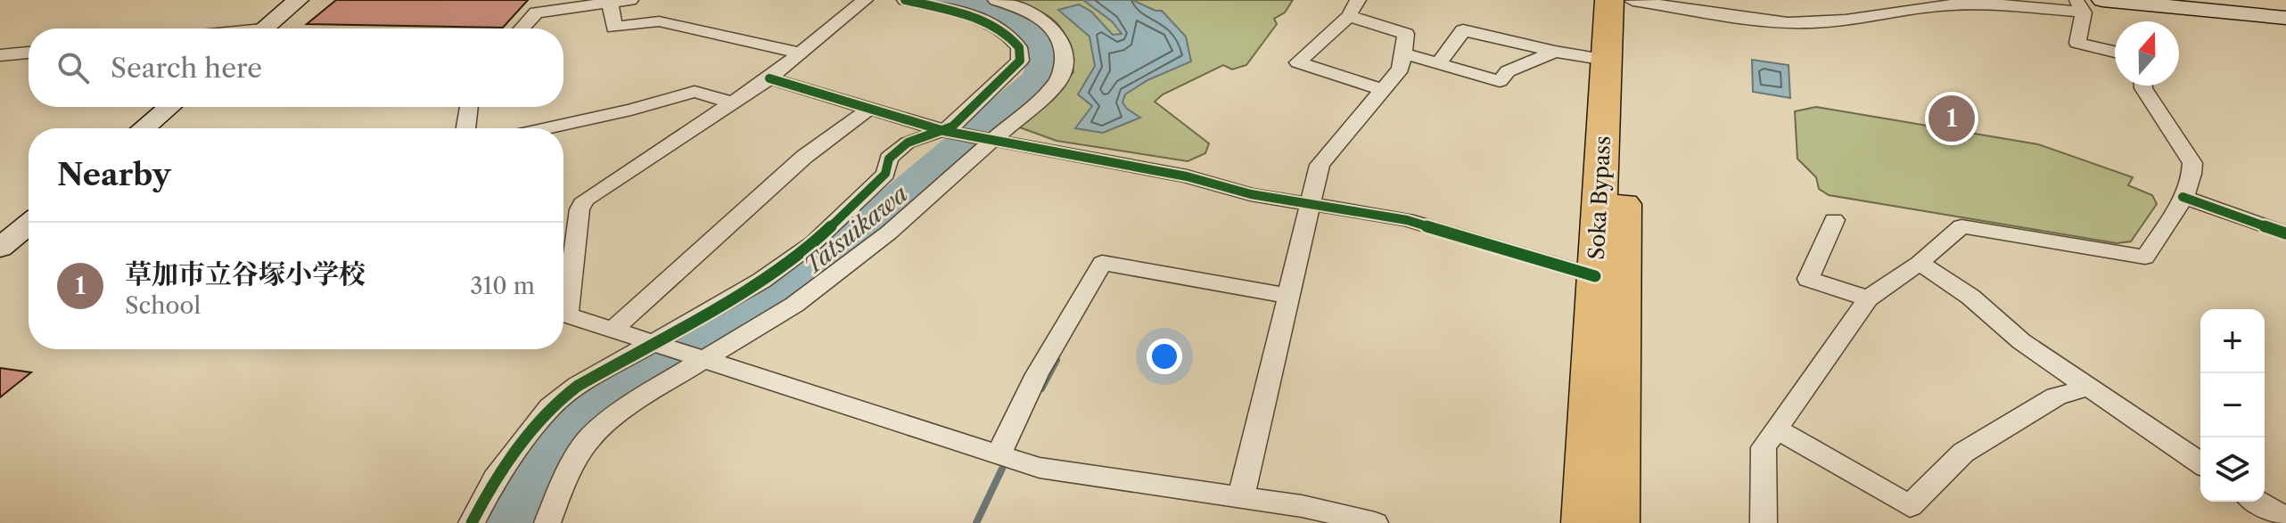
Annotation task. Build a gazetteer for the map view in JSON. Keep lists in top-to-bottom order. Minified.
{"streets":{"highway":["Soka Bypass"]},"water":["Tatsuikawa"],"north":"top","page":{"search":"Search here","pins":"1","heading":"Nearby","list":[{"mark":"1","name":"草加市立谷塚小学校","note":"School","value":"310 m"}],"map_buttons":["+","−"]}}
